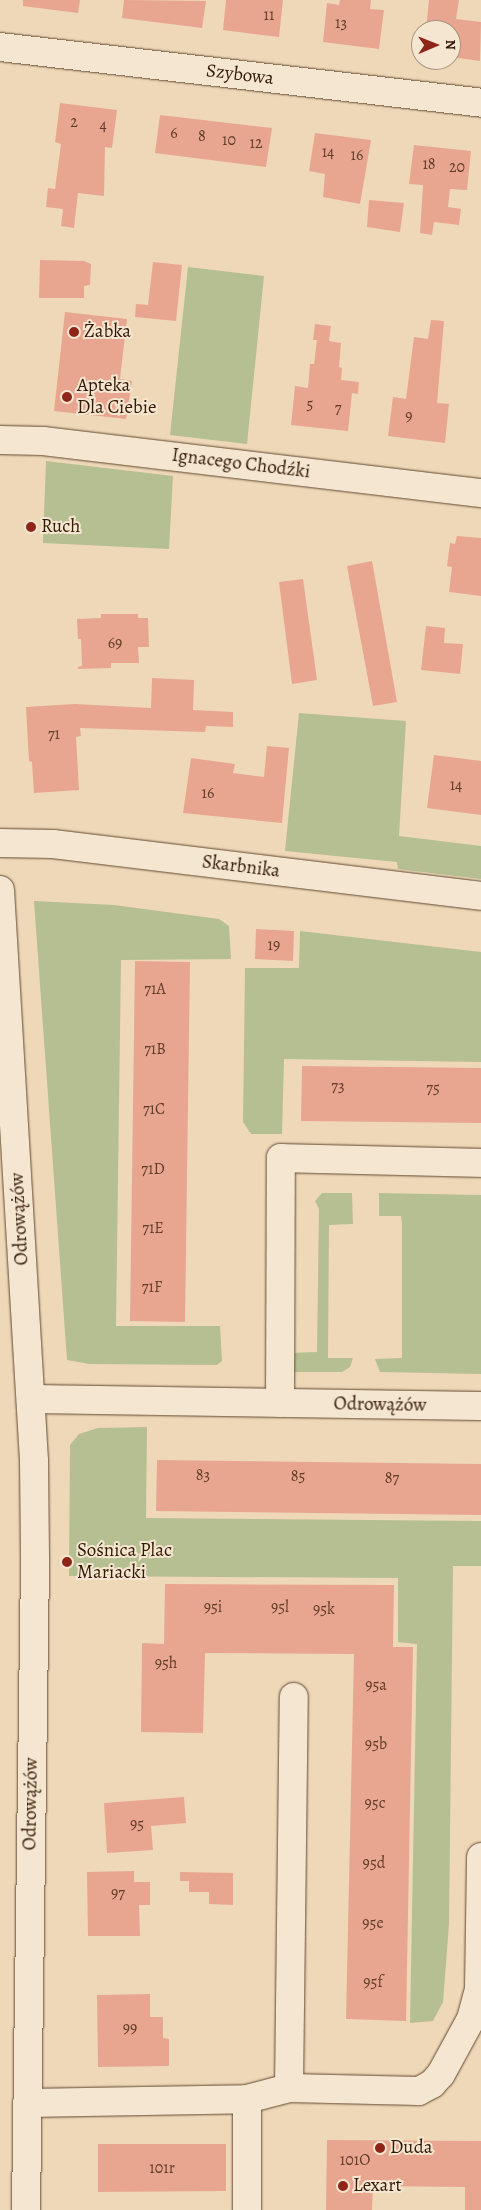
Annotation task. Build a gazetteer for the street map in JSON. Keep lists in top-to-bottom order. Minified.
{"streets":{"street":["Szybowa","Ignacego Chodźki","Skarbnika","Odrowążów"]},"places":["Żabka","Apteka Dla Ciebie","Ruch","Sośnica Plac Mariacki","Duda","Lexart"],"house_numbers":["11","13","2","4","6","8","10","12","14","16","18","20","5","7","9","69","71","14","16","19","71A","71B","73","75","71C","71D","71E","71F","83","85","87","95i","95l","95k","95h","95a","95b","95c","95","95d","97","95e","95f","99","101O","101r"],"north":"right"}
